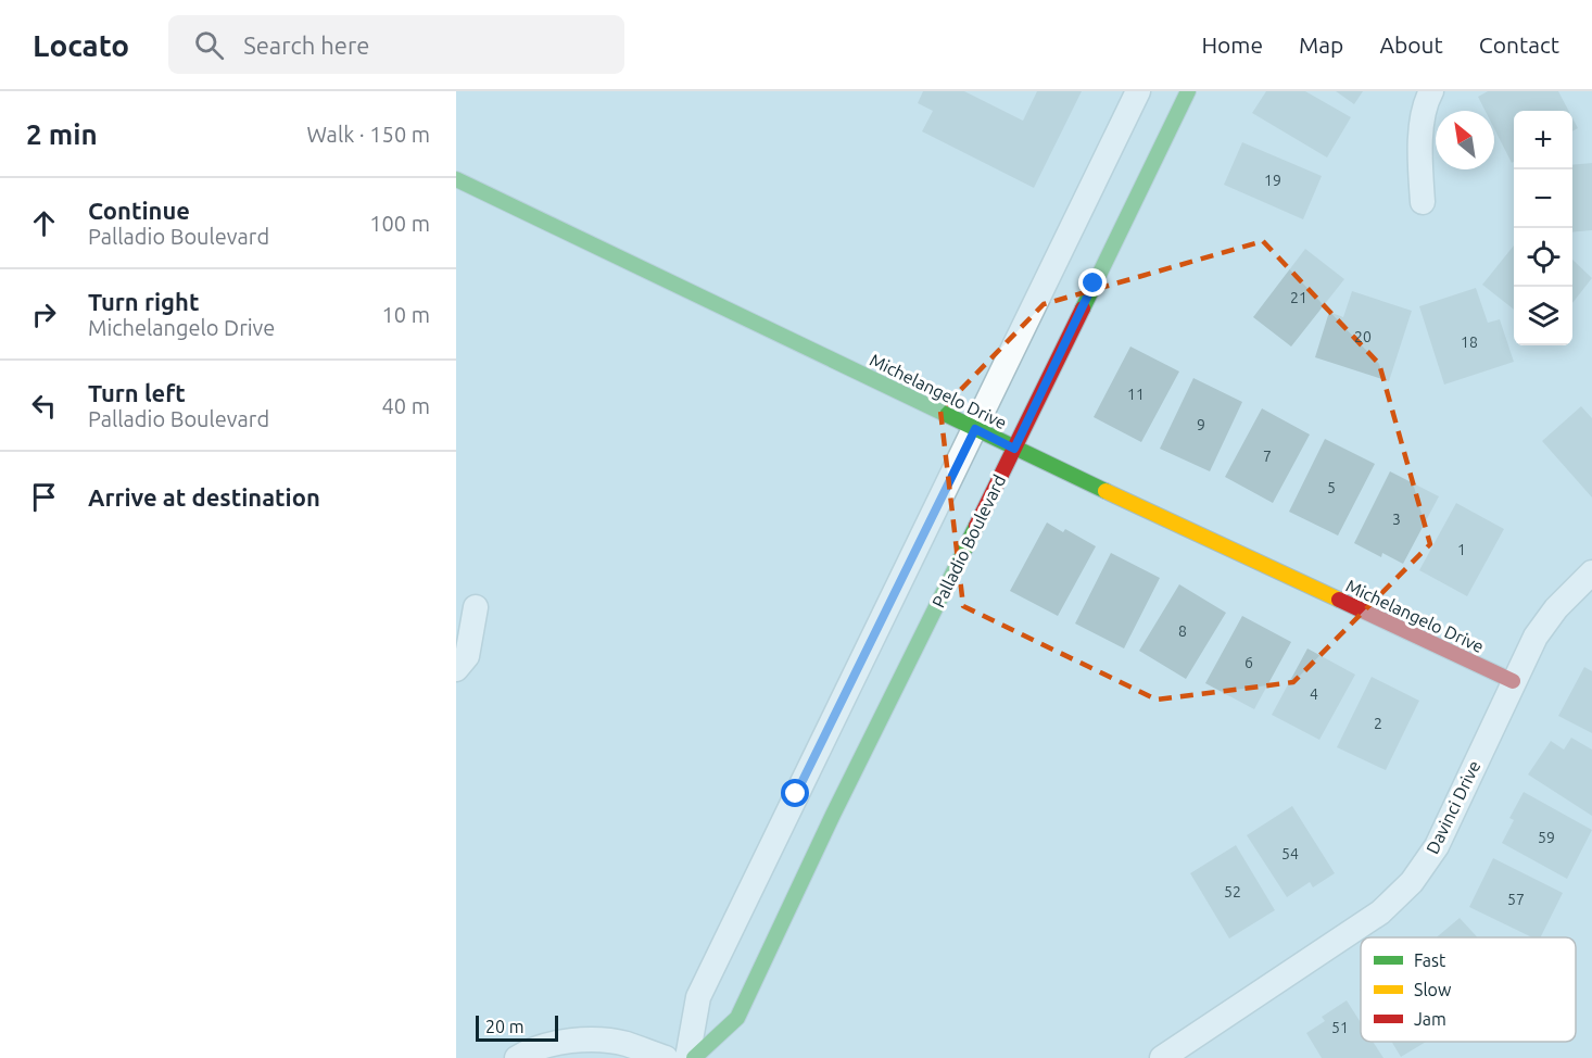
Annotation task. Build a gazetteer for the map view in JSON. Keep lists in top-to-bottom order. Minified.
{"streets":{"street":["Michelangelo Drive","Palladio Boulevard","Davinci Drive"]},"crossings":[["Michelangelo Drive","Palladio Boulevard"],["Michelangelo Drive","Davinci Drive"]],"house_numbers":["19","21","20","18","11","9","7","5","3","1","8","6","4","2","59","54","52","57","51"],"legend":["Fast","Slow","Jam"],"scale_bar":"20 m","north":"top left","page":{"header":"Locato","search":"Search here","nav":["Home","Map","About","Contact"],"heading":["2 min","Walk · 150 m"],"map_buttons":["+","−"],"list":[["Continue","Palladio Boulevard","100 m"],["Turn right","Michelangelo Drive","10 m"],["Turn left","Palladio Boulevard","40 m"],"Arrive at destination"],"scale":"20 m"}}
